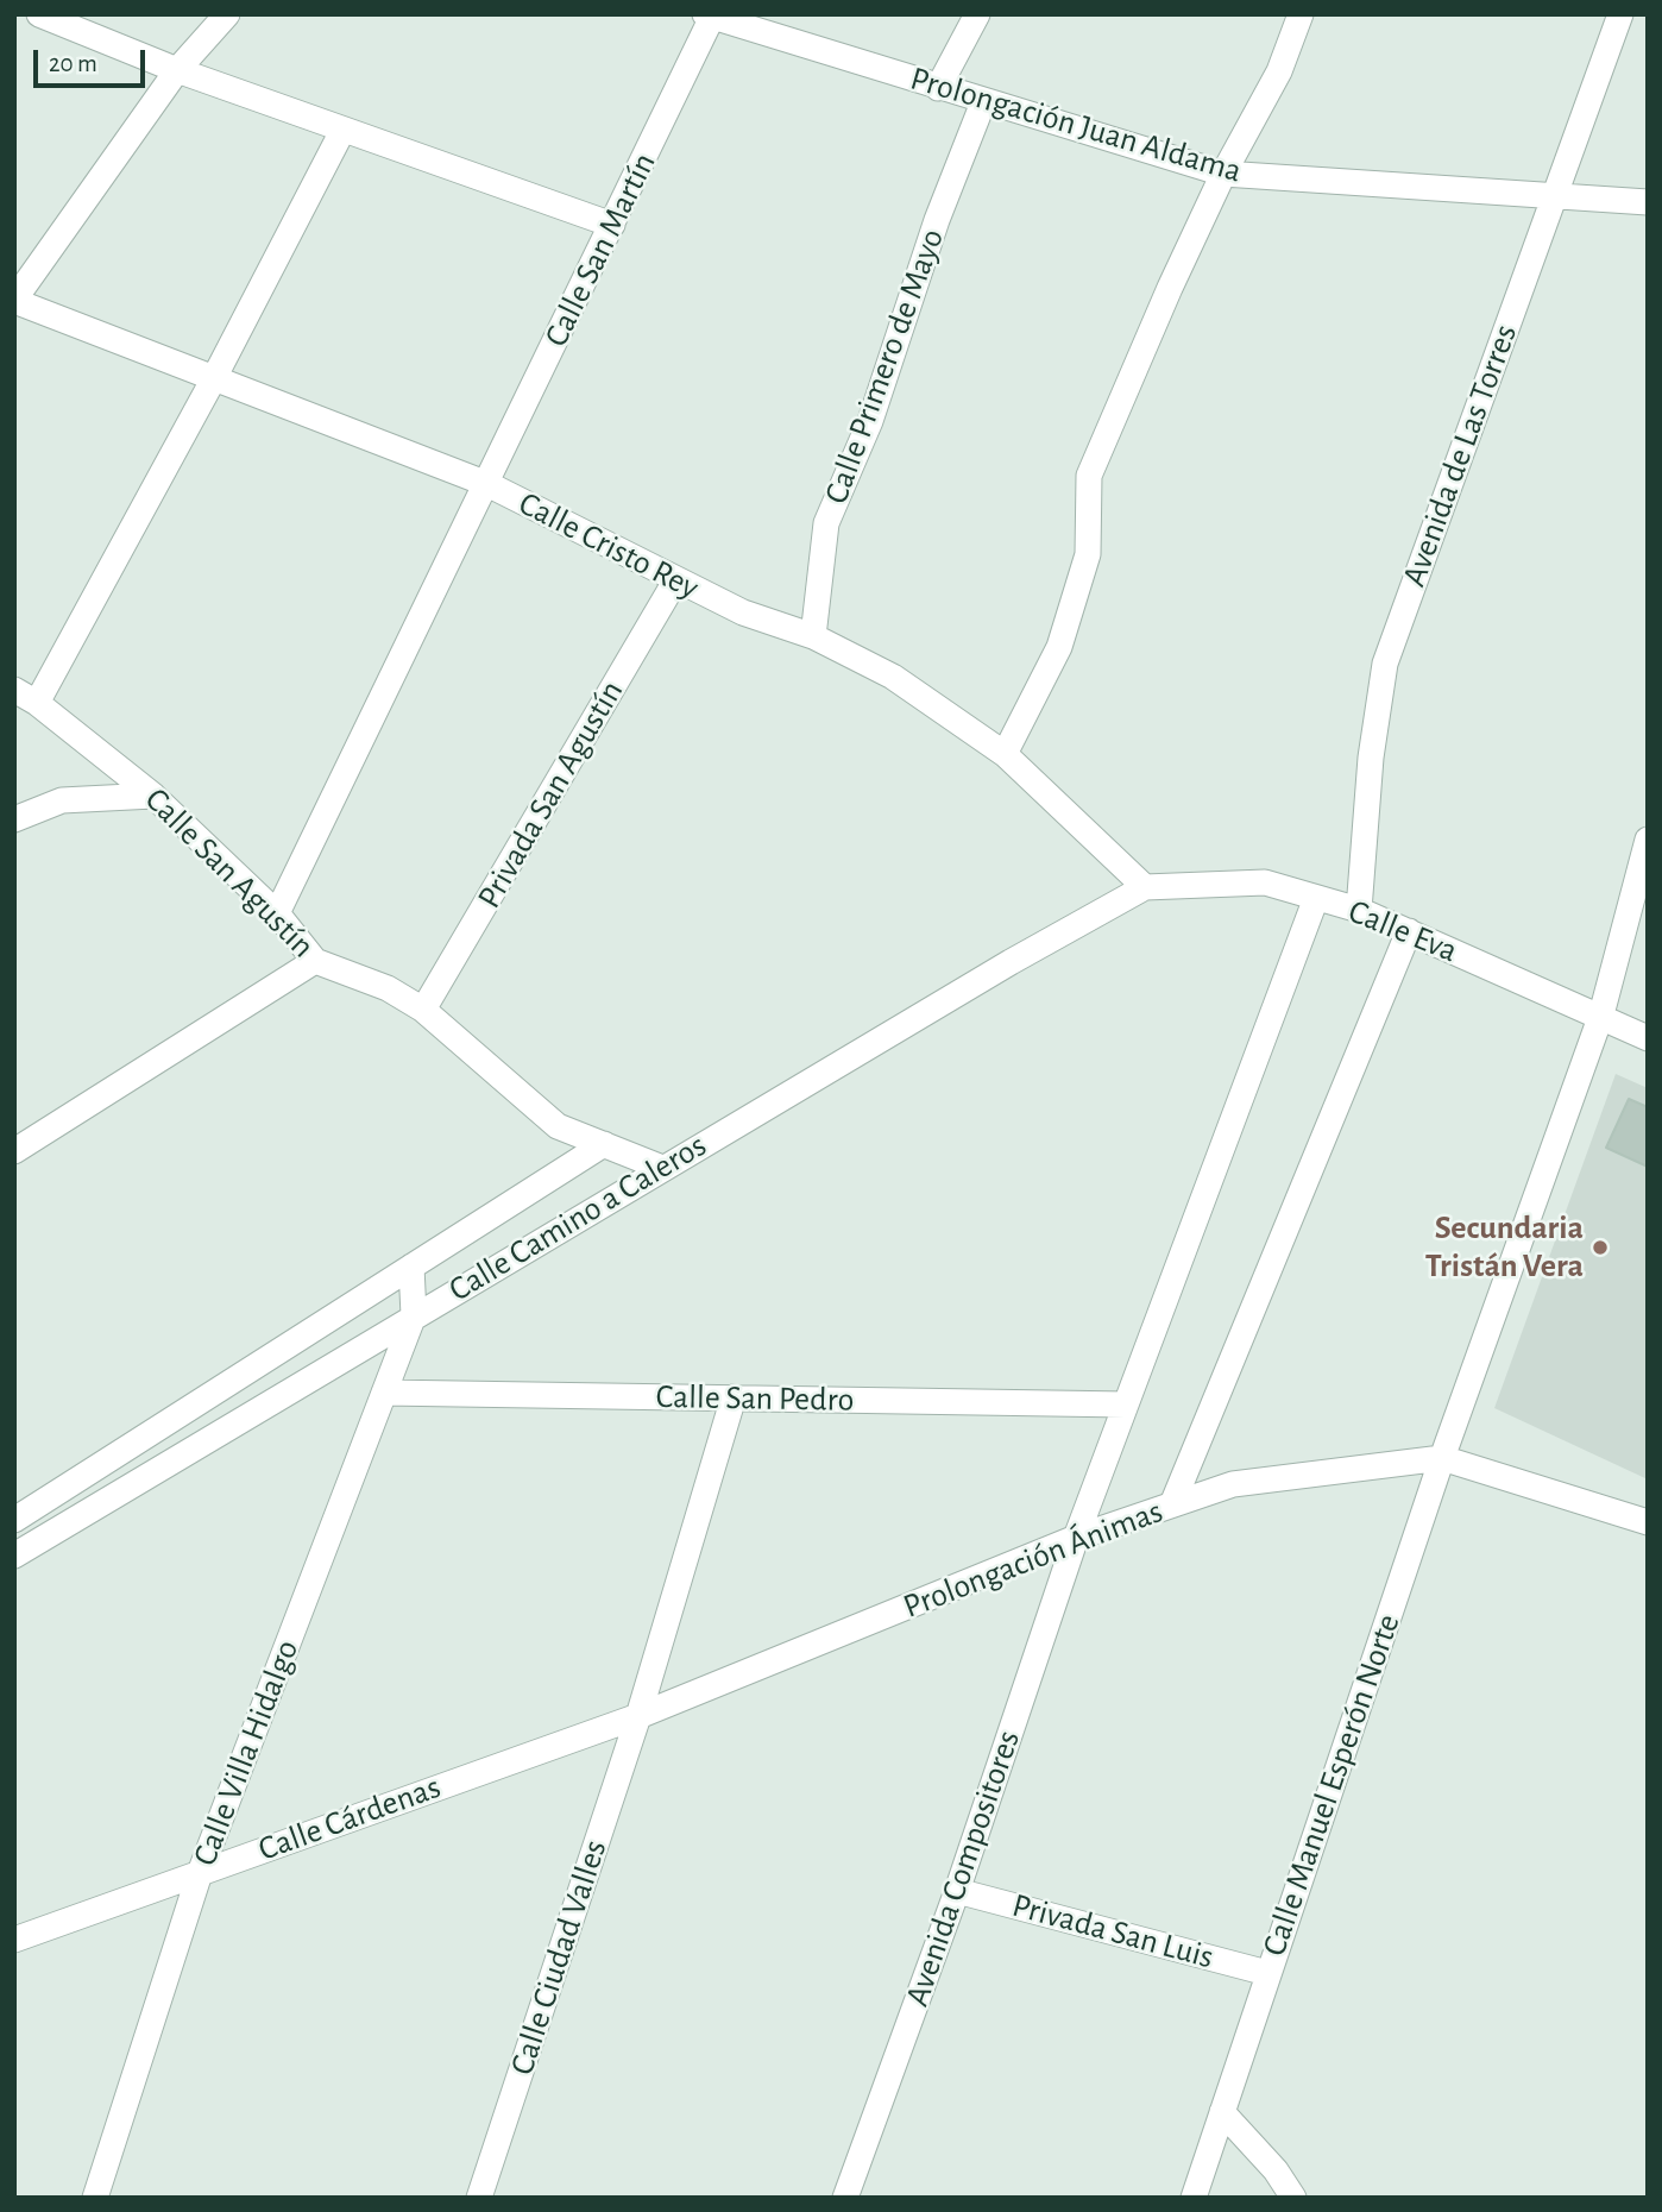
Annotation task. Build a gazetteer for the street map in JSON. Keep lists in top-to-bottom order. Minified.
{"streets":{"street":["Prolongación Juan Aldama","Calle San Martín","Calle Primero de Mayo","Avenida de Las Torres","Calle Cristo Rey","Privada San Agustín","Calle San Agustín","Calle Eva","Calle Camino a Caleros","Calle San Pedro","Prolongación Ánimas","Calle Villa Hidalgo","Calle Manuel Esperón Norte","Calle Cárdenas","Avenida Compositores","Privada San Luis","Calle Ciudad Valles"]},"crossings":[["Prolongación Juan Aldama","Calle San Martín"],["Prolongación Juan Aldama","Calle Primero de Mayo"],["Prolongación Juan Aldama","Avenida de Las Torres"],["Calle San Martín","Calle Cristo Rey"],["Calle San Martín","Calle San Agustín"],["Calle Primero de Mayo","Calle Cristo Rey"],["Avenida de Las Torres","Calle Eva"],["Calle Cristo Rey","Privada San Agustín"],["Calle Cristo Rey","Calle Eva"],["Calle Cristo Rey","Calle Camino a Caleros"],["Privada San Agustín","Calle San Agustín"],["Calle San Agustín","Calle Camino a Caleros"],["Calle Eva","Calle Camino a Caleros"],["Calle Eva","Calle Manuel Esperón Norte"],["Calle Eva","Avenida Compositores"],["Calle Camino a Caleros","Calle Villa Hidalgo"],["Calle San Pedro","Calle Villa Hidalgo"],["Calle San Pedro","Avenida Compositores"],["Calle San Pedro","Calle Ciudad Valles"],["Prolongación Ánimas","Calle Manuel Esperón Norte"],["Prolongación Ánimas","Calle Cárdenas"],["Prolongación Ánimas","Avenida Compositores"],["Prolongación Ánimas","Calle Ciudad Valles"],["Calle Villa Hidalgo","Calle Cárdenas"],["Calle Manuel Esperón Norte","Privada San Luis"],["Calle Cárdenas","Calle Ciudad Valles"],["Avenida Compositores","Privada San Luis"]],"places":["Secundaria Tristán Vera"],"scale_bar":"20 m"}
